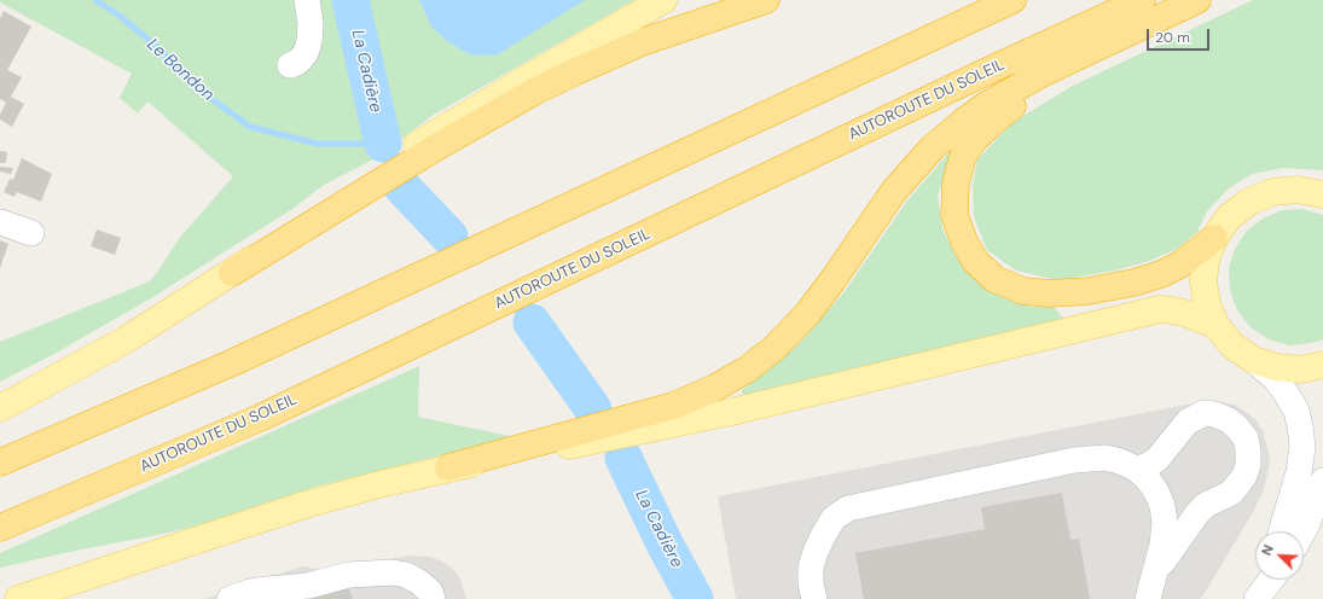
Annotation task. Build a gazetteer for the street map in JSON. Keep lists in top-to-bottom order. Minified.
{"streets":{"highway":["AUTOROUTE DU SOLEIL"]},"water":["Le Bondon","La Cadière"],"scale_bar":"20 m","north":"top left"}
